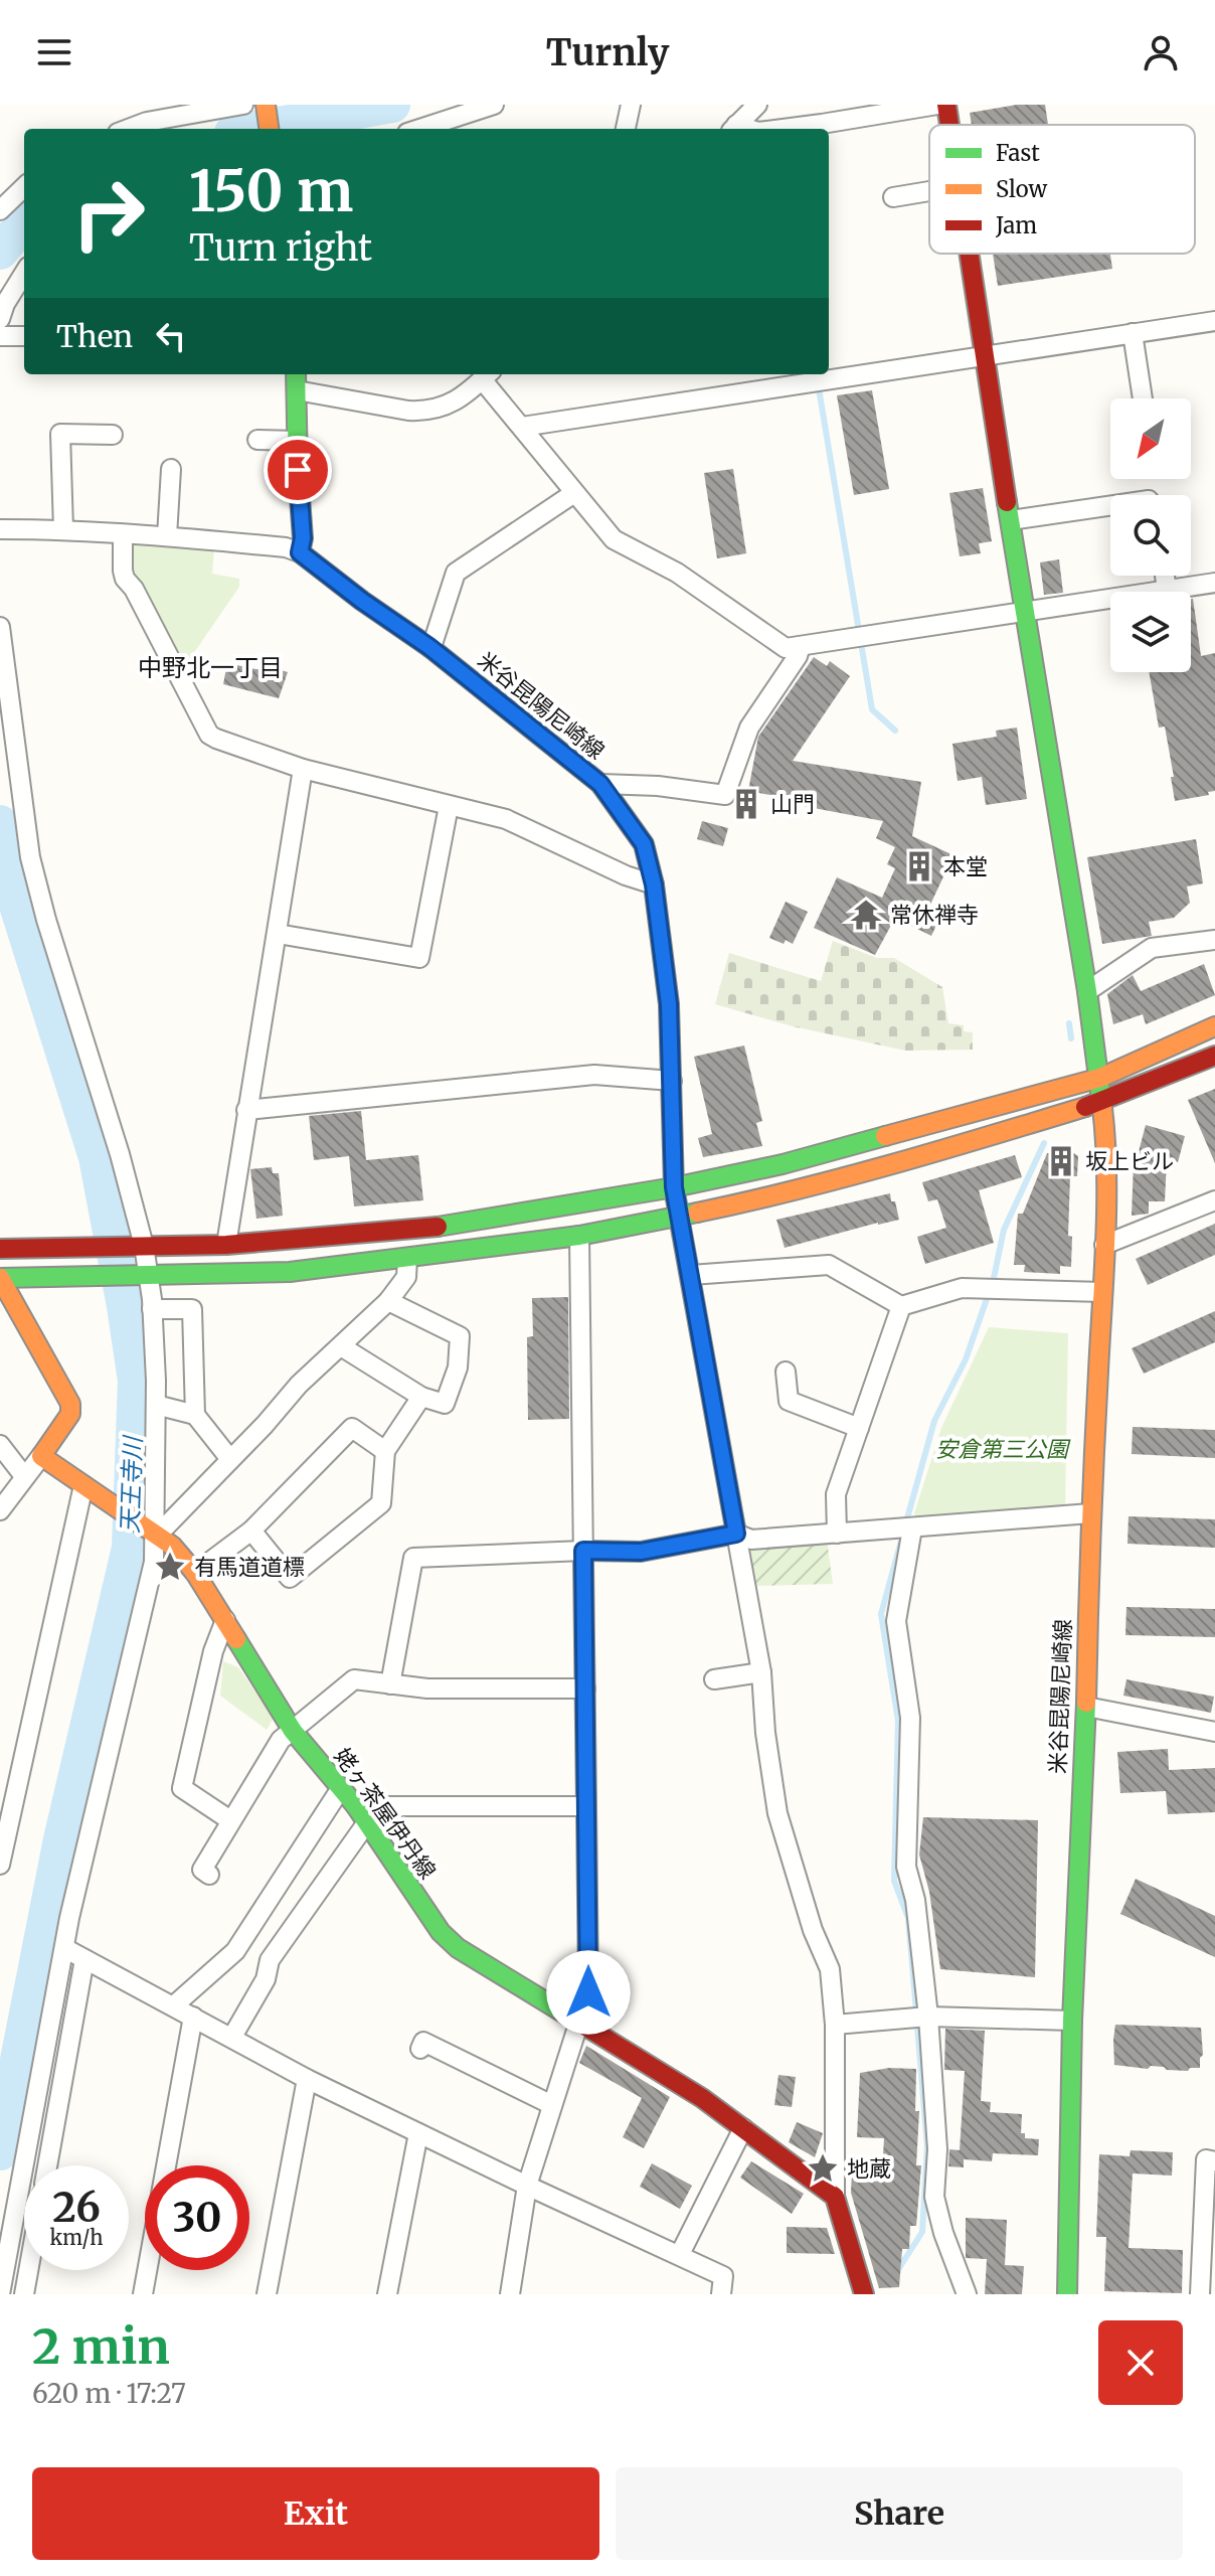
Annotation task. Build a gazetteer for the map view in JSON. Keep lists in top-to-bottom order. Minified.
{"streets":{"main road":["米谷昆陽尼崎線","姥ヶ茶屋伊丹線"]},"districts":["中野北一丁目"],"water":["天王寺川"],"parks":["安倉第三公園"],"places":{"building":["山門","本堂","坂上ビル"],"temple":["常休禅寺"],"place":["有馬道道標","地蔵"]},"legend":["Fast","Slow","Jam"],"north":"bottom left","page":{"header":"Turnly","turn":["150 m","Turn right"],"then":"Then","speed":"26 km/h","limit":"30","heading":["2 min","620 m · 17:27"],"buttons":["Exit","Share"]}}
